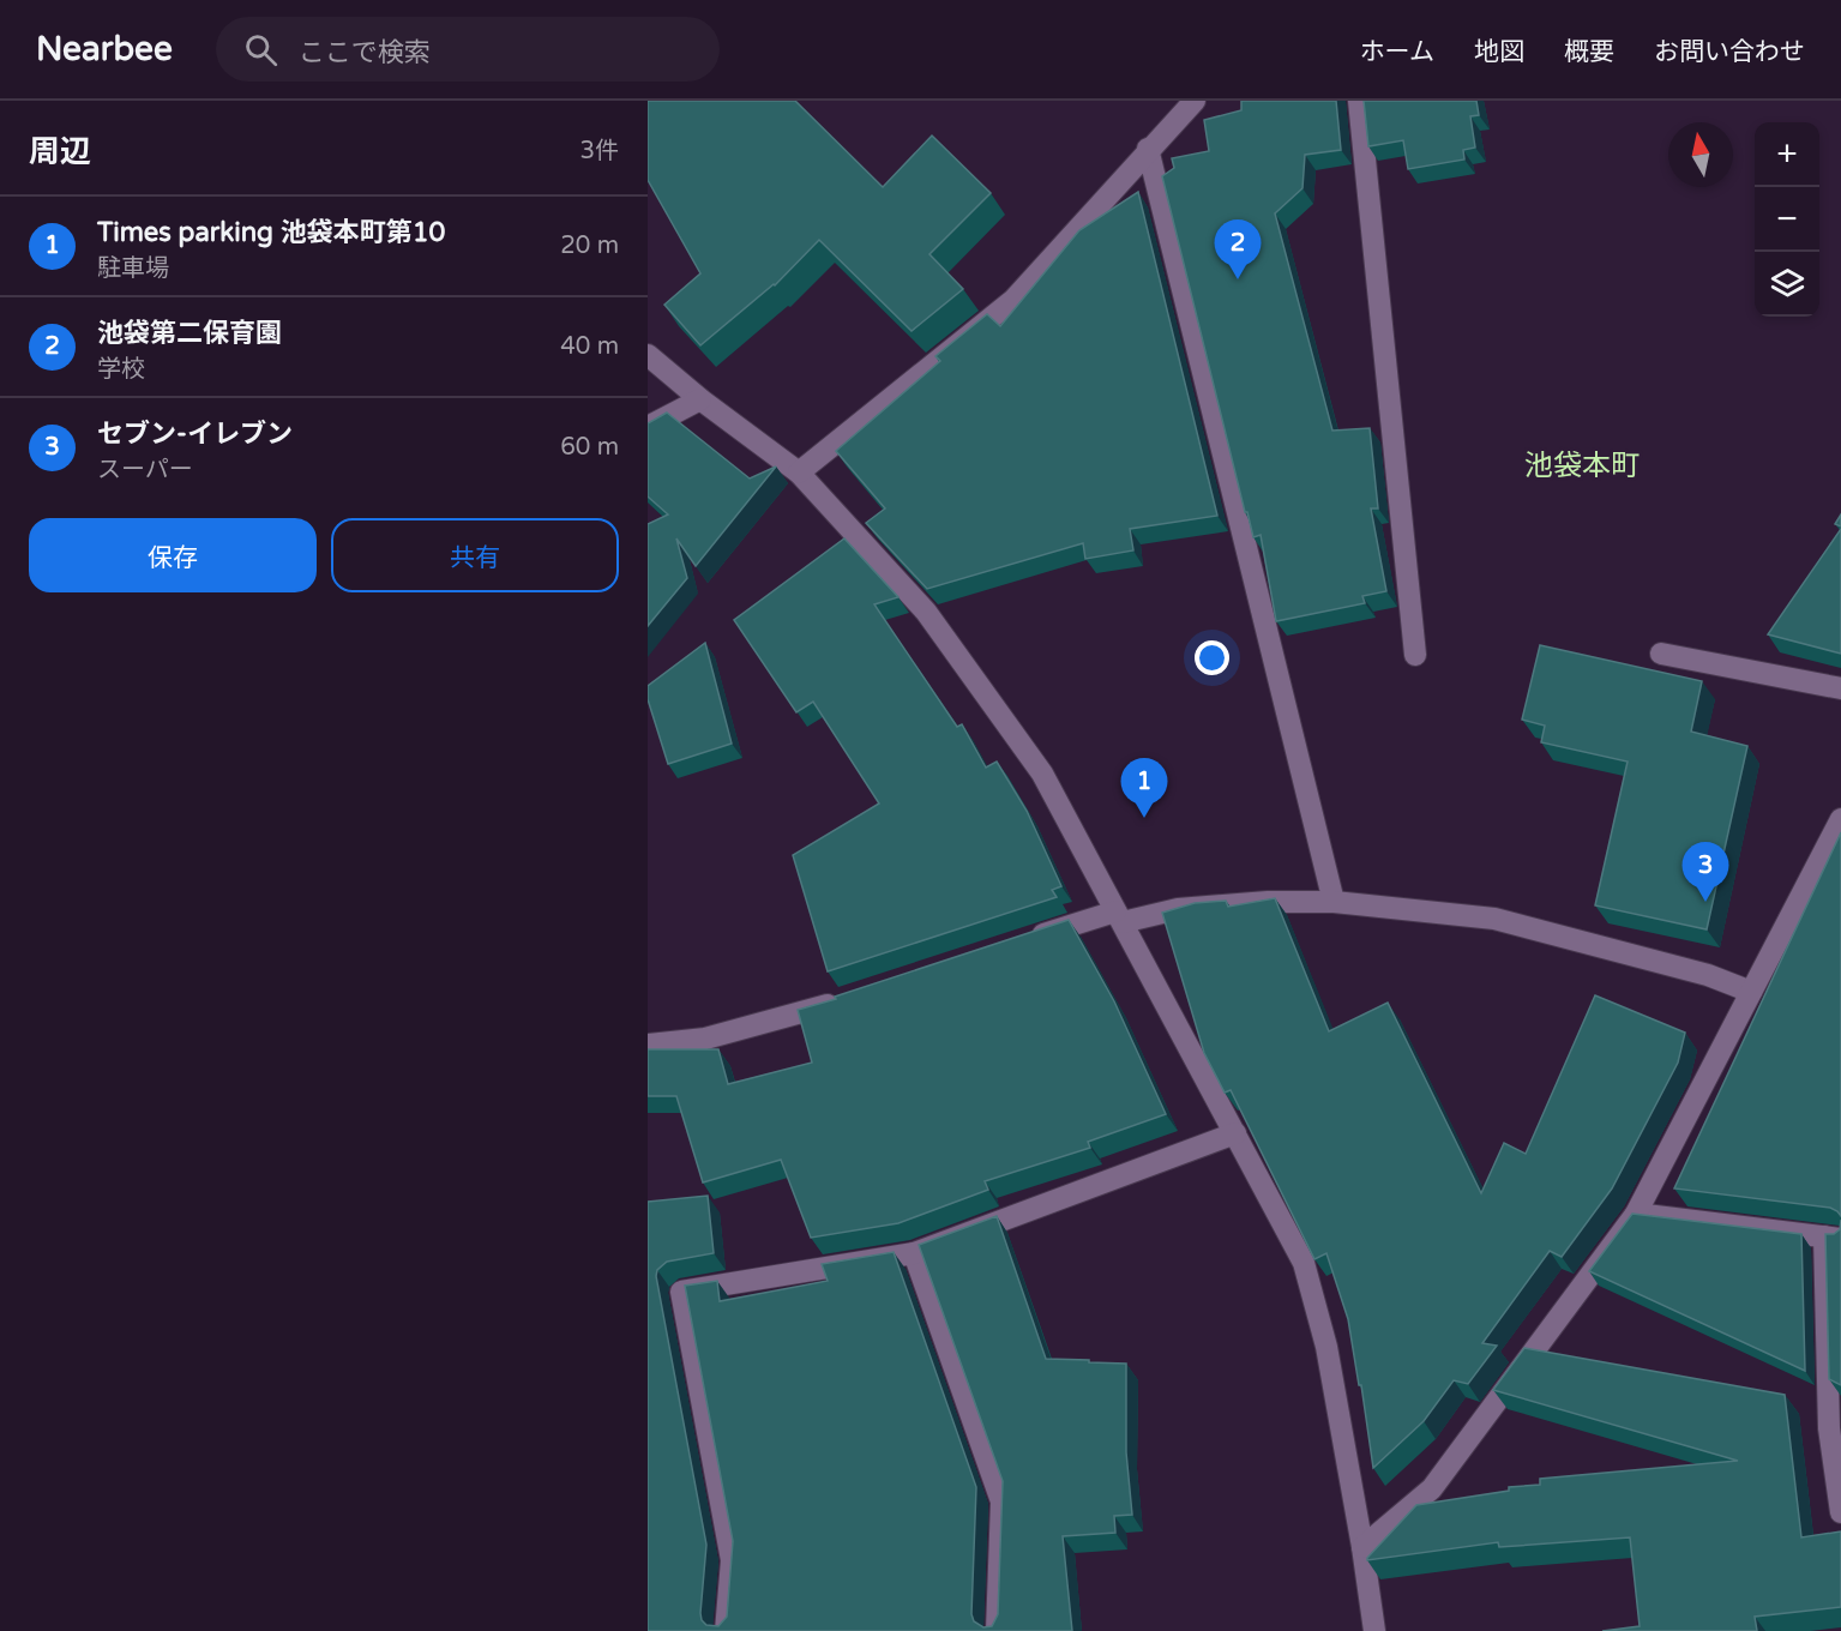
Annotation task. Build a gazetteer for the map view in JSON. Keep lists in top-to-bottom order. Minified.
{"districts":["池袋本町"],"north":"top","page":{"header":"Nearbee","search":"ここで検索","nav":["ホーム","地図","概要","お問い合わせ"],"heading":["周辺","3件"],"map_buttons":["+","−"],"list":[{"mark":"1","name":"Times parking 池袋本町第10","note":"駐車場","value":"20 m"},{"mark":"2","name":"池袋第二保育園","note":"学校","value":"40 m"},{"mark":"3","name":"セブン-イレブン","note":"スーパー","value":"60 m"}],"pins":["2","1","3"],"buttons":["保存","共有"]}}
